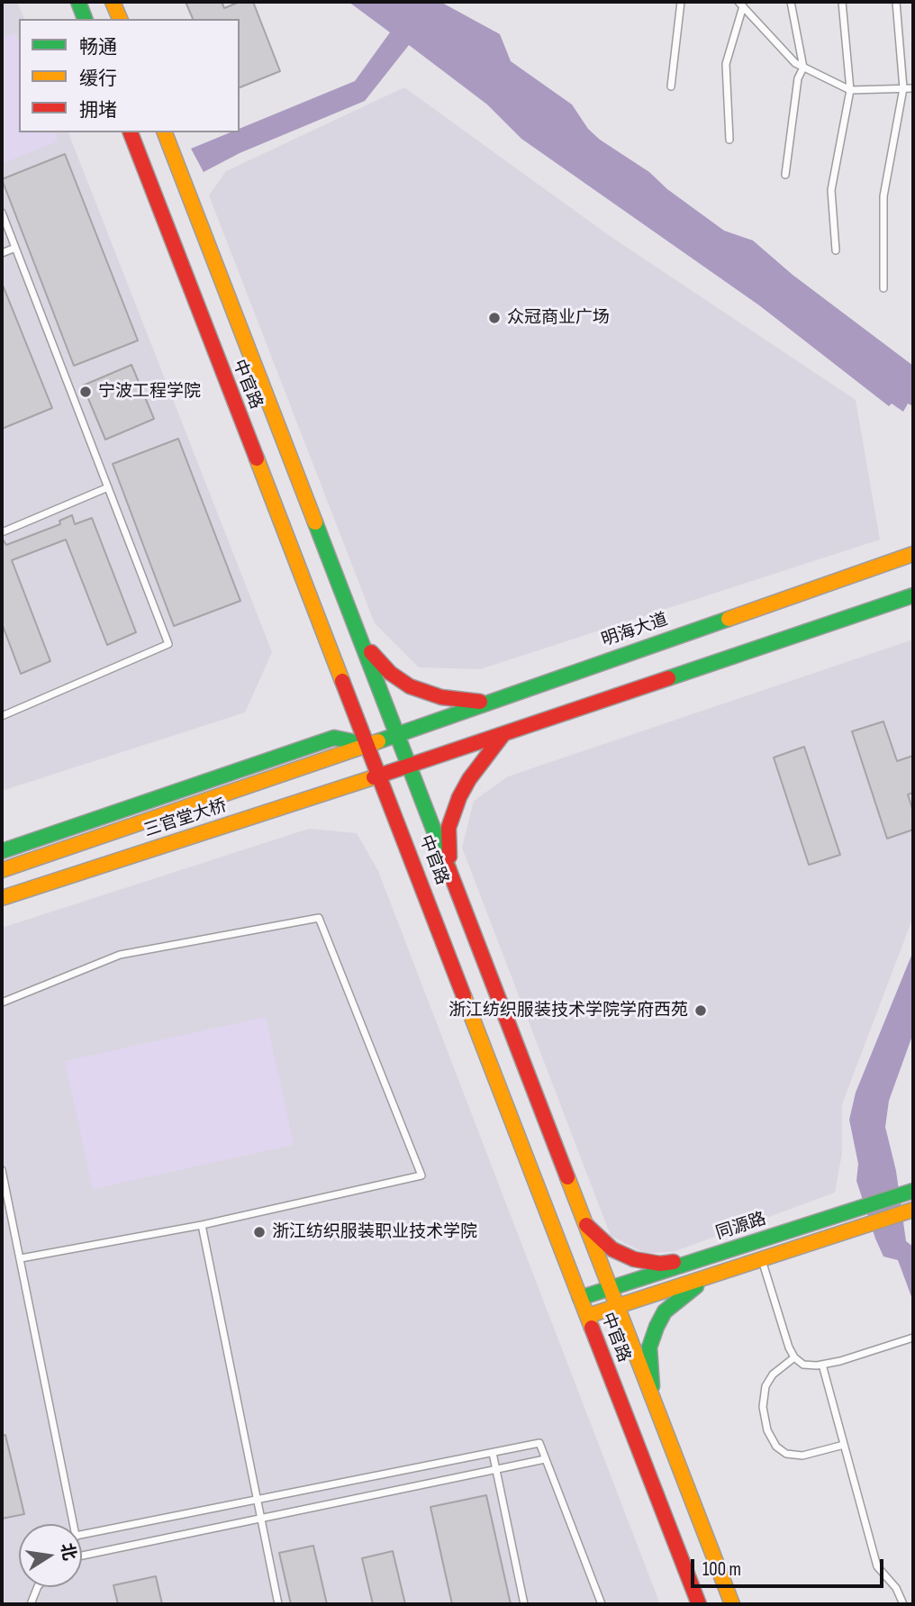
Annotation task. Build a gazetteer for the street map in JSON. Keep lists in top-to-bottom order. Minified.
{"streets":{"main road":["中官路","明海大道","三官堂大桥","同源路"]},"crossings":[["中官路","明海大道"],["中官路","三官堂大桥"],["中官路","同源路"],["明海大道","三官堂大桥"]],"places":["众冠商业广场","宁波工程学院","浙江纺织服装技术学院学府西苑","浙江纺织服装职业技术学院"],"legend":["畅通","缓行","拥堵"],"scale_bar":"100 m","north":"right"}
